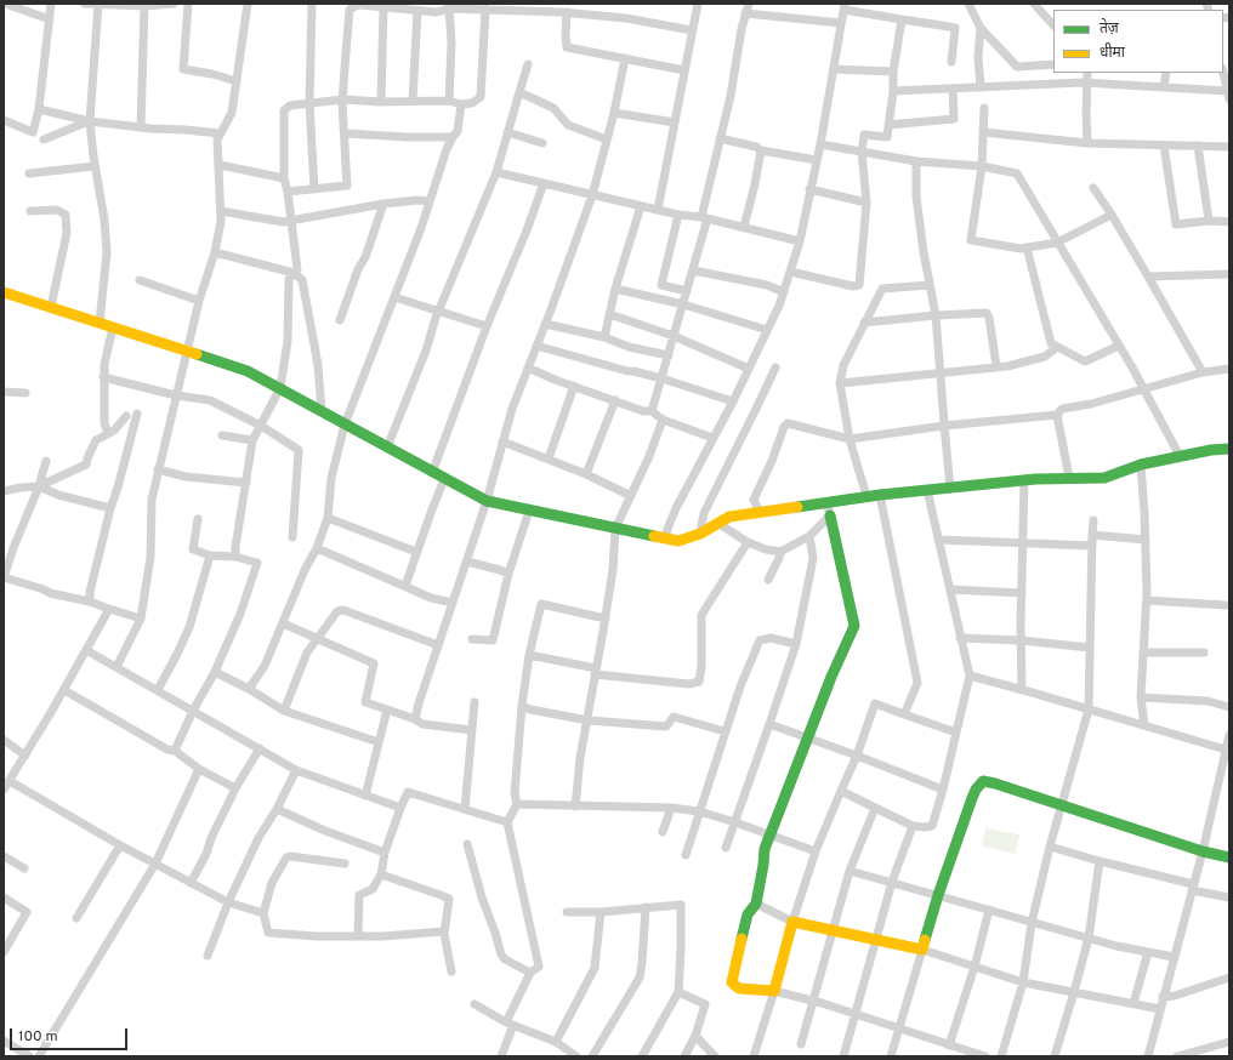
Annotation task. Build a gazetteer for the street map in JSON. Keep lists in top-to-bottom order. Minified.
{"legend":["तेज़","धीमा"],"scale_bar":"100 m"}
